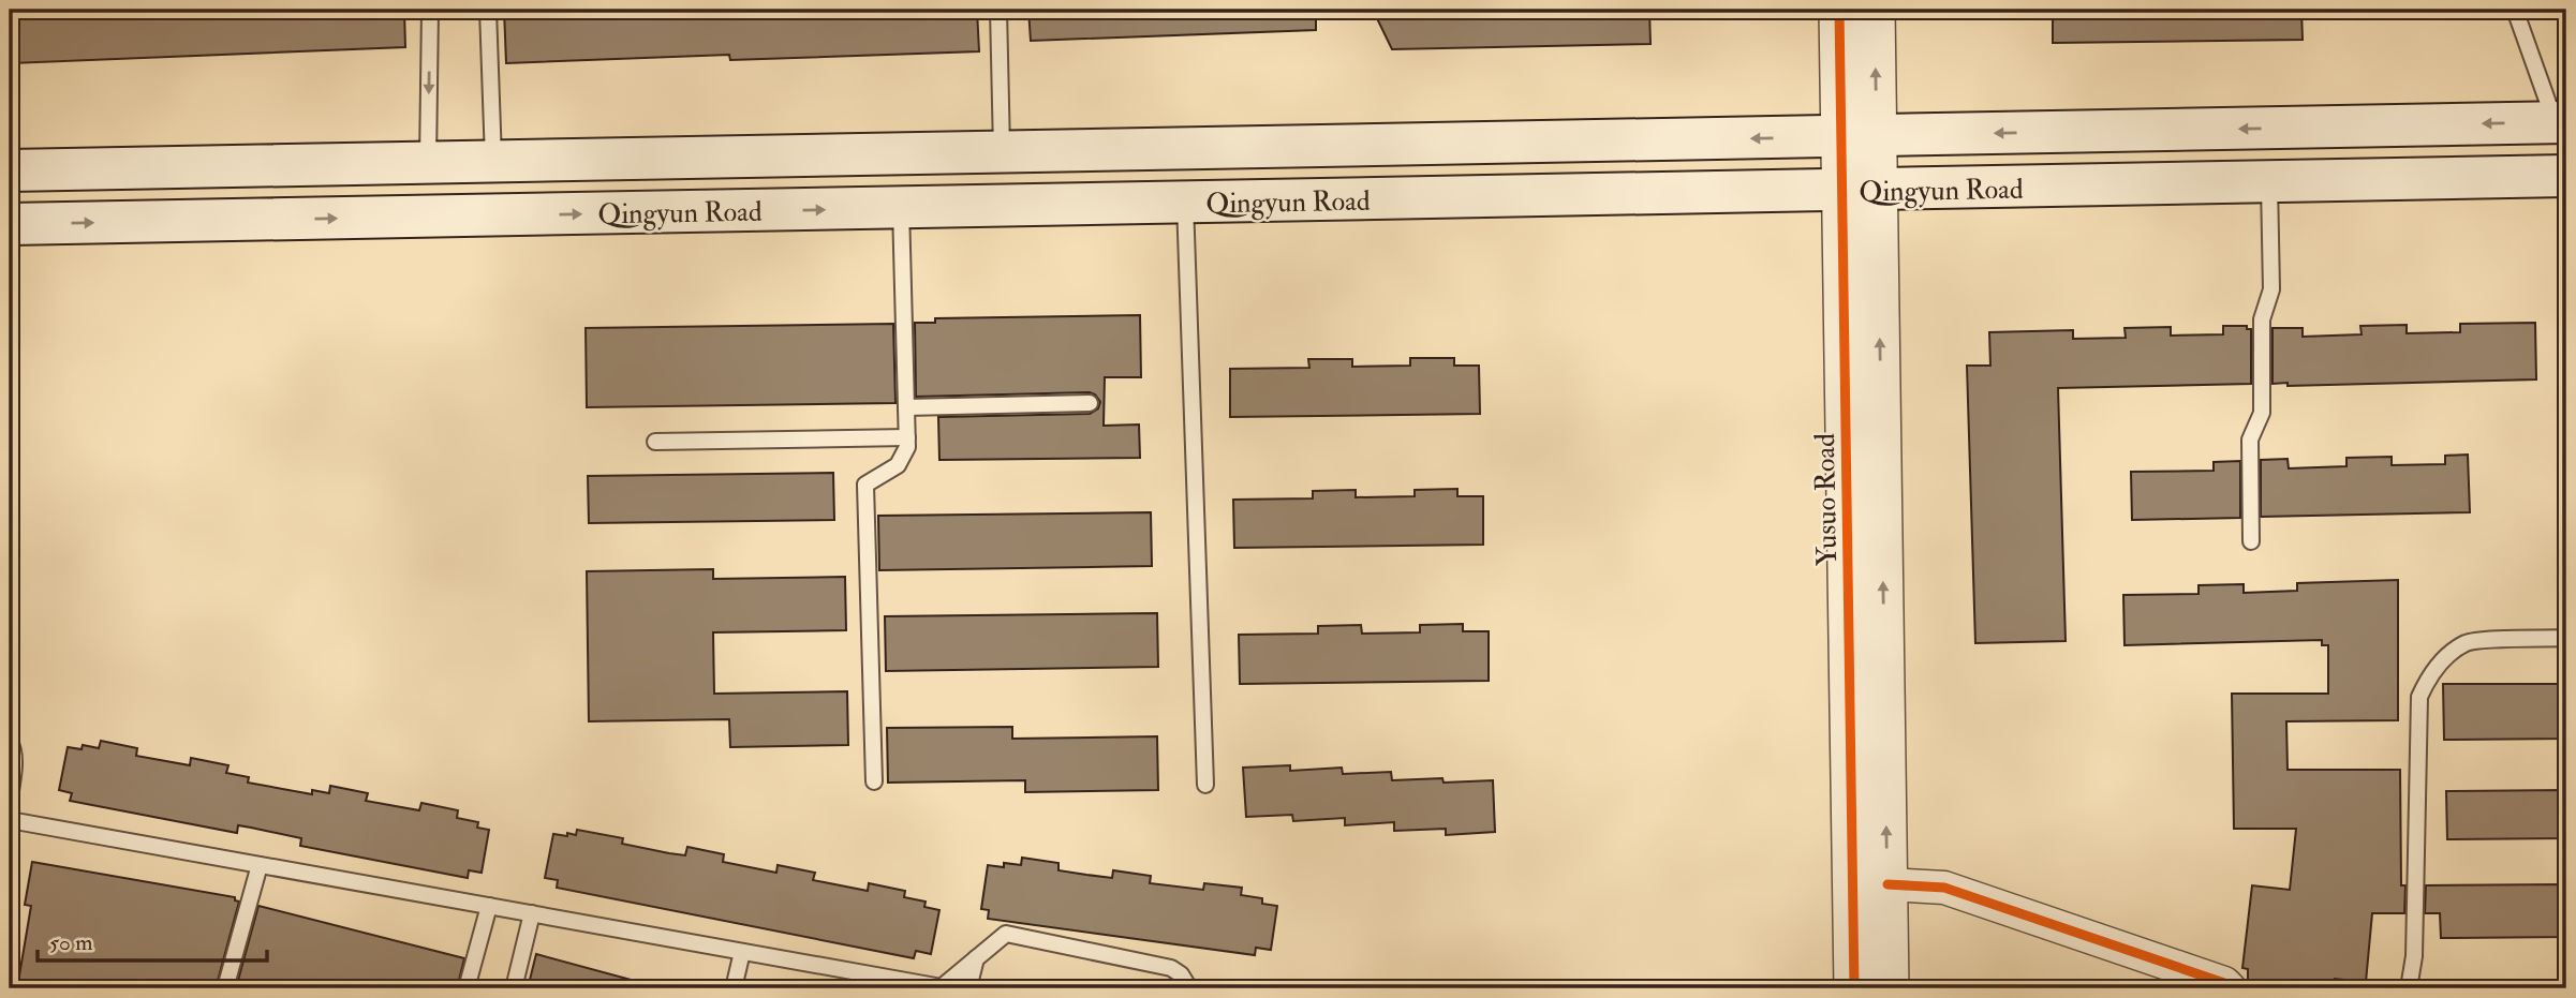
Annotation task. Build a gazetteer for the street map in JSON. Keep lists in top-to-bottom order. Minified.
{"streets":{"main road":["Qingyun Road"],"street":["Yusuo Road"]},"crossings":[["Qingyun Road","Yusuo Road"]],"scale_bar":"50 m"}
